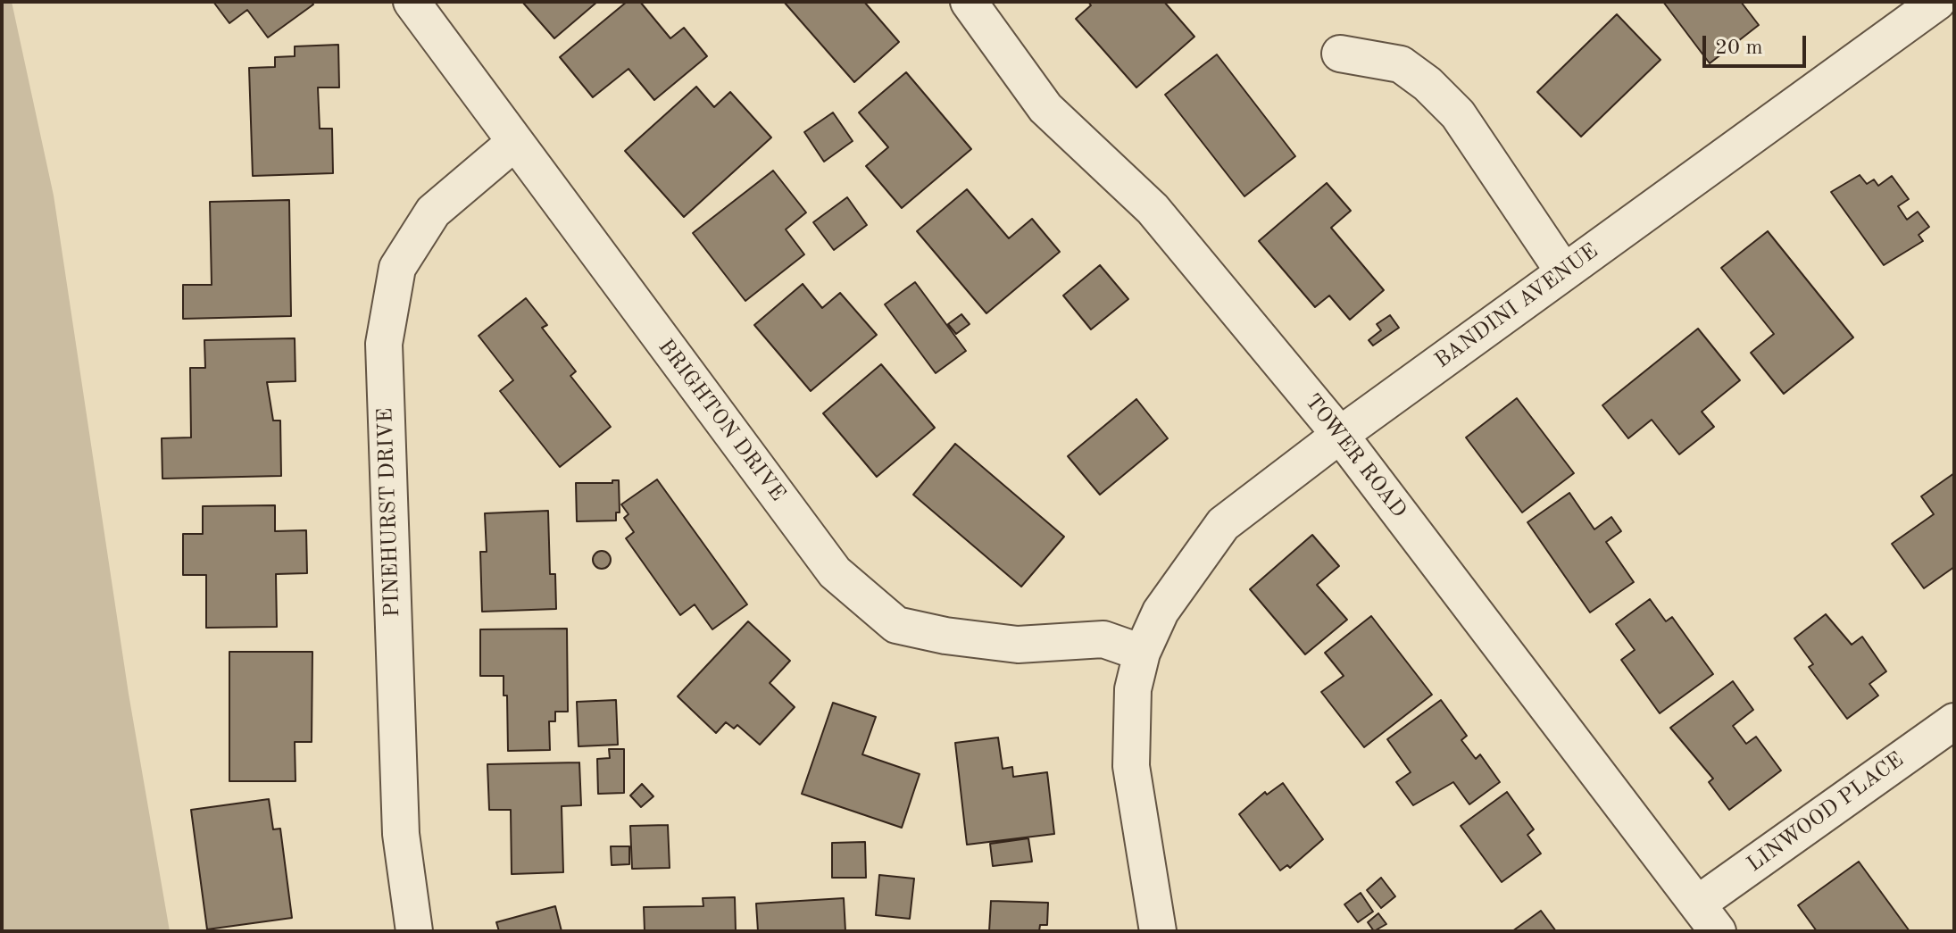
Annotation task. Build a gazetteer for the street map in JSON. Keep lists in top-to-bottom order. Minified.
{"streets":{"street":["BANDINI AVENUE","BRIGHTON DRIVE","TOWER ROAD","PINEHURST DRIVE","LINWOOD PLACE"]},"crossings":[["BANDINI AVENUE","BRIGHTON DRIVE"],["BANDINI AVENUE","TOWER ROAD"],["BRIGHTON DRIVE","PINEHURST DRIVE"],["TOWER ROAD","LINWOOD PLACE"]],"scale_bar":"20 m"}
